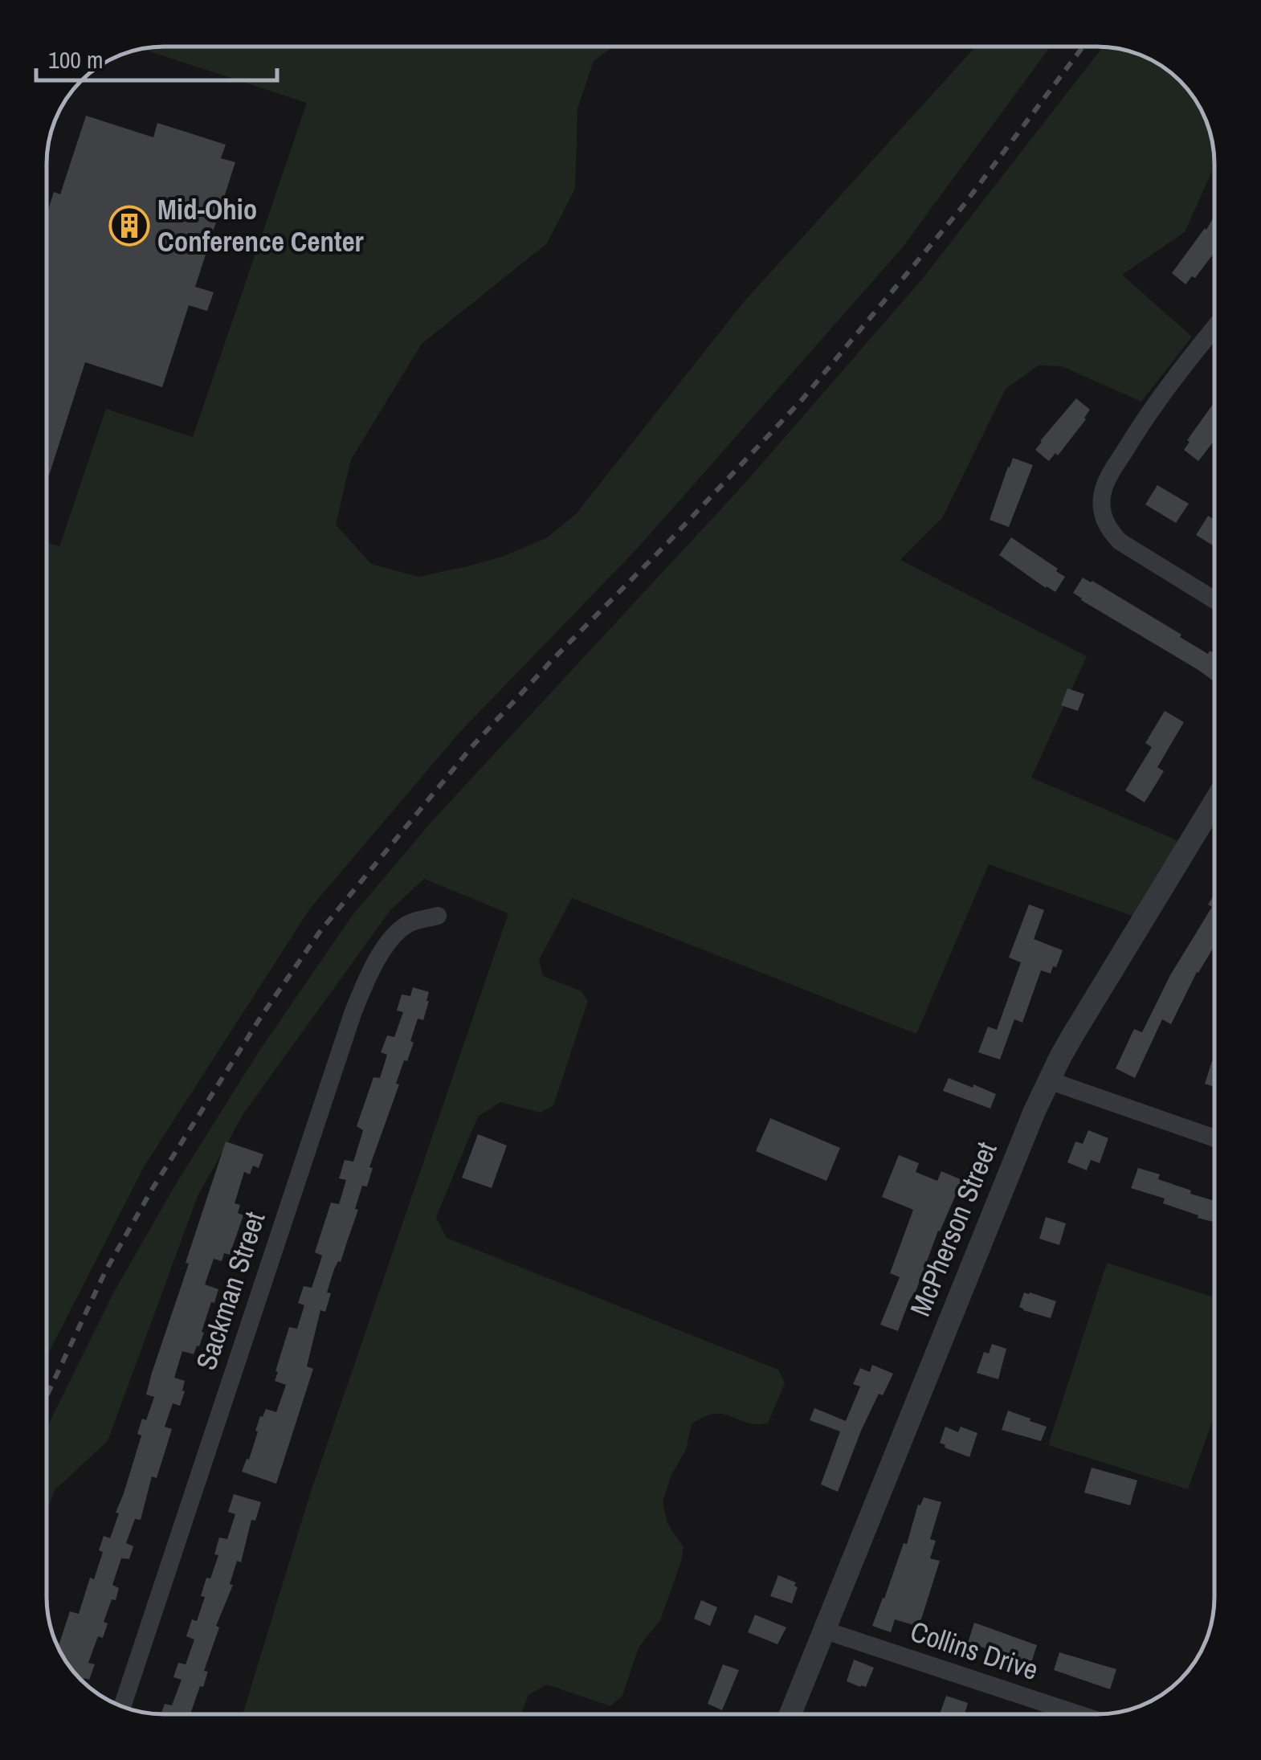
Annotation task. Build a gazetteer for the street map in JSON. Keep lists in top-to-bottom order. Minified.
{"streets":{"street":["McPherson Street","Sackman Street","Collins Drive"]},"crossings":[["McPherson Street","Collins Drive"]],"places":{"building":["Mid-Ohio Conference Center"]},"scale_bar":"100 m"}
